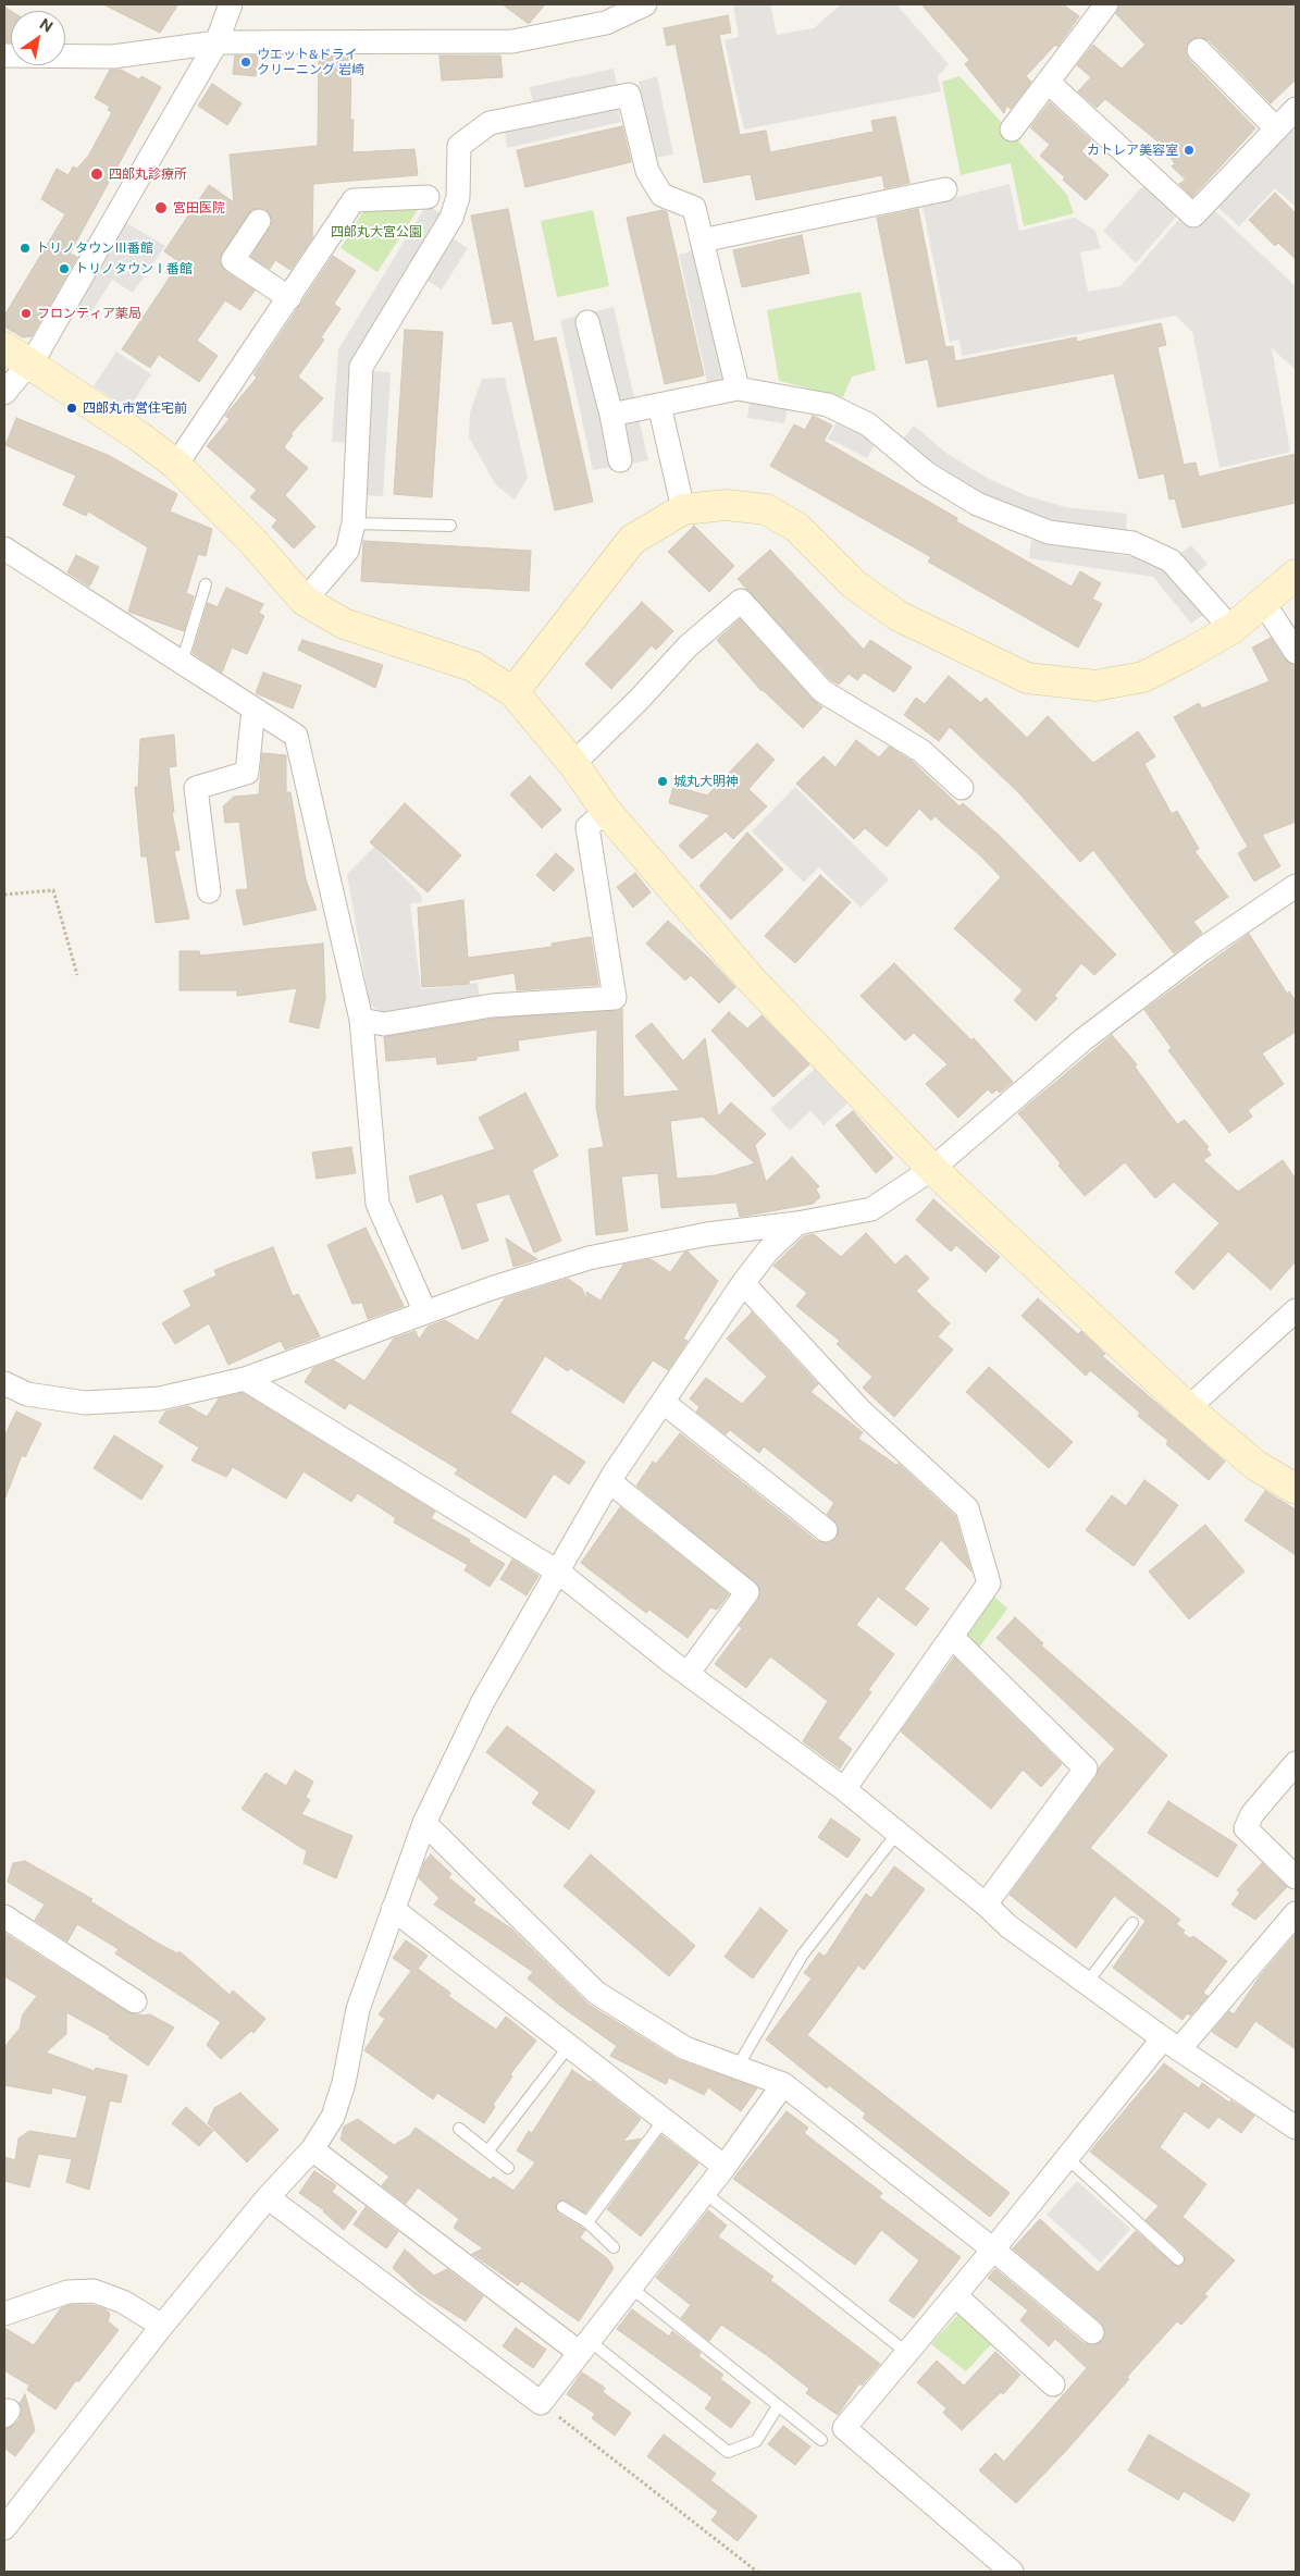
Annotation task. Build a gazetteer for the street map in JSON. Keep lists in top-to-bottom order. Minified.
{"parks":["四郎丸大宮公園"],"places":["ウエット&ドライ クリーニング 岩崎","カトレア美容室","四郎丸診療所","宮田医院","トリノタウンⅢ番館","トリノタウンⅠ番館","フロンティア薬局","四郎丸市営住宅前","城丸大明神"],"north":"top right"}
